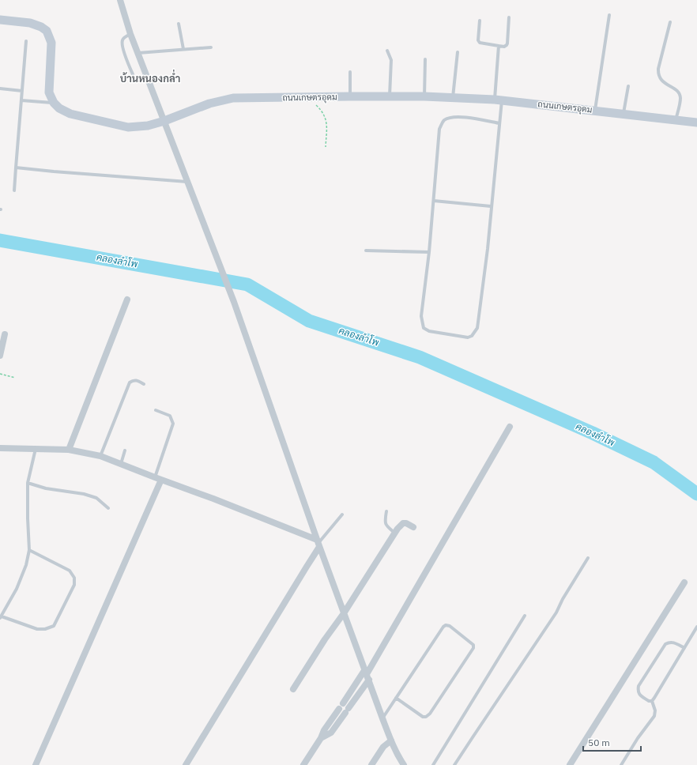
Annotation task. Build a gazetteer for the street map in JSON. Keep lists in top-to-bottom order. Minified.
{"streets":{"street":["ถนนเกษตรอุดม"]},"districts":["บ้านหนองกล่ำ"],"water":["คลองลำโพ"],"scale_bar":"50 m"}
